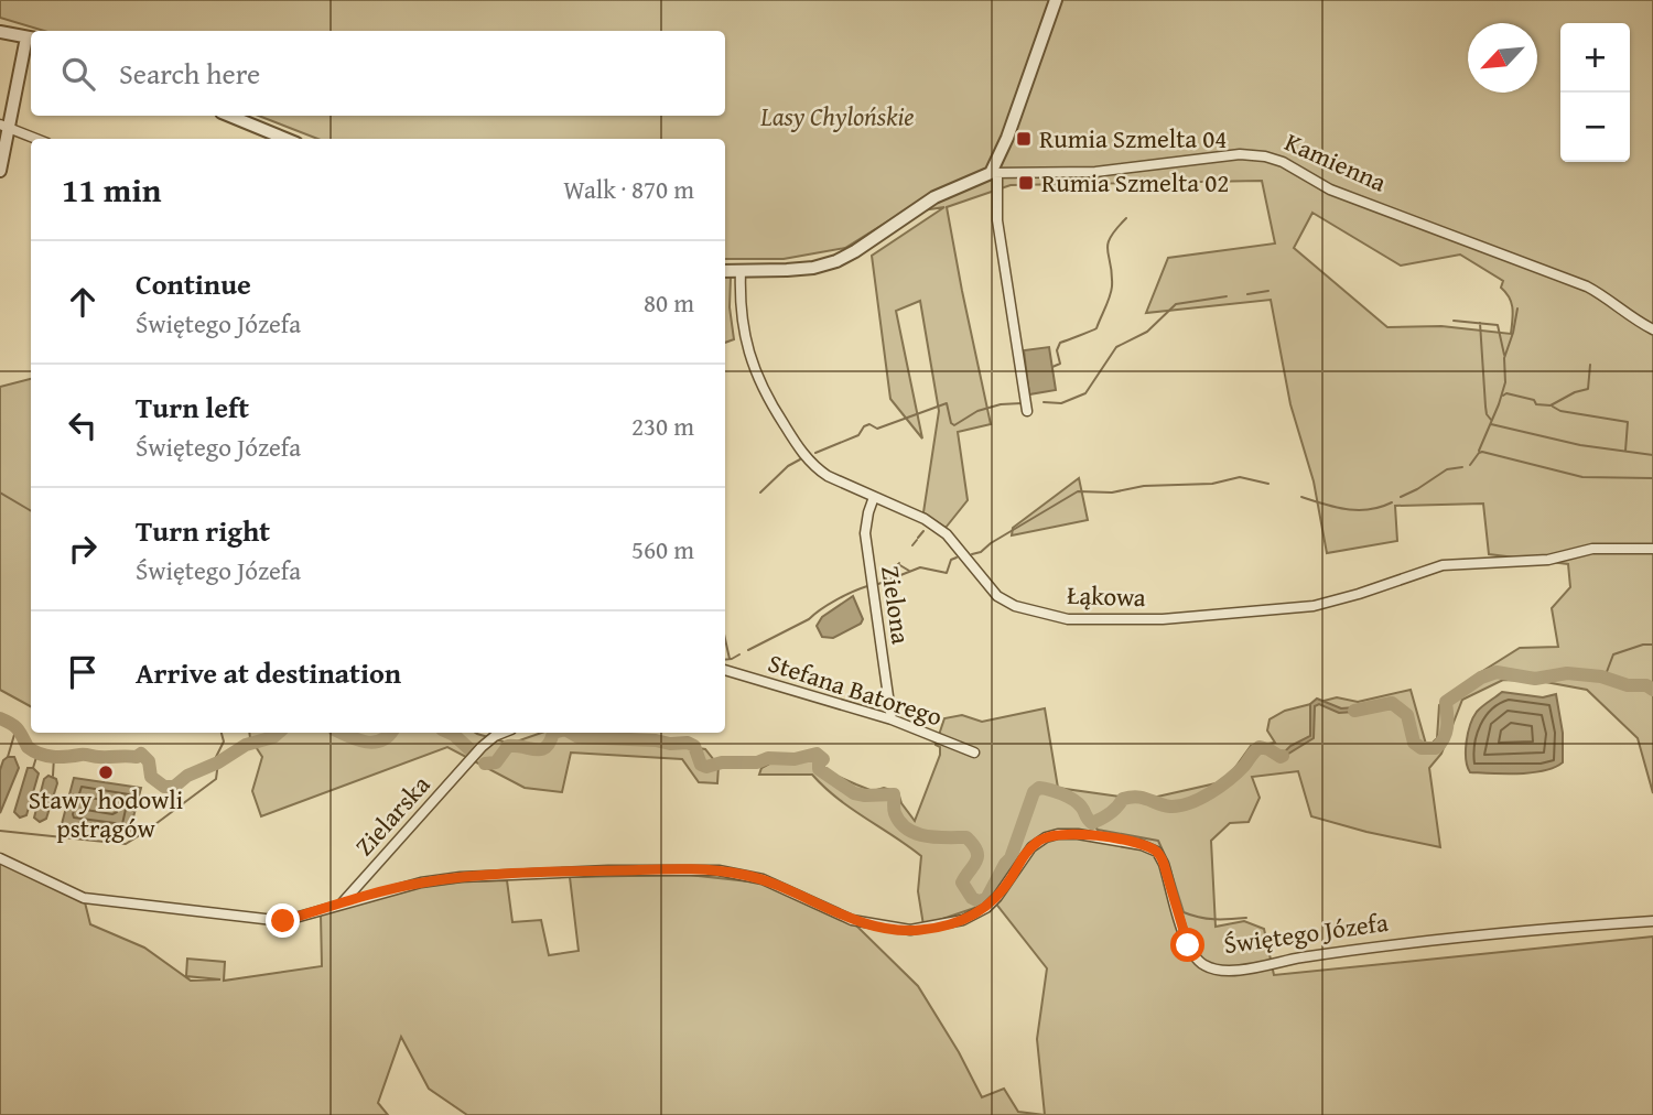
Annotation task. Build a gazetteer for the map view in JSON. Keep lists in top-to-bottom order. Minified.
{"streets":{"street":["Kamienna","Łąkowa","Zielona","Stefana Batorego","Zielarska","Świętego Józefa"]},"crossings":[["Kamienna","Łąkowa"],["Łąkowa","Zielona"],["Zielona","Stefana Batorego"],["Zielarska","Świętego Józefa"]],"parks":["Lasy Chylońskie"],"places":{"transit":["Rumia Szmelta 04","Rumia Szmelta 02"],"other":["Stawy hodowli pstrągów"]},"north":"bottom left","page":{"map_buttons":["+","−"],"search":"Search here","heading":["11 min","Walk · 870 m"],"list":[["Continue","Świętego Józefa","80 m"],["Turn left","Świętego Józefa","230 m"],["Turn right","Świętego Józefa","560 m"],"Arrive at destination"]}}
